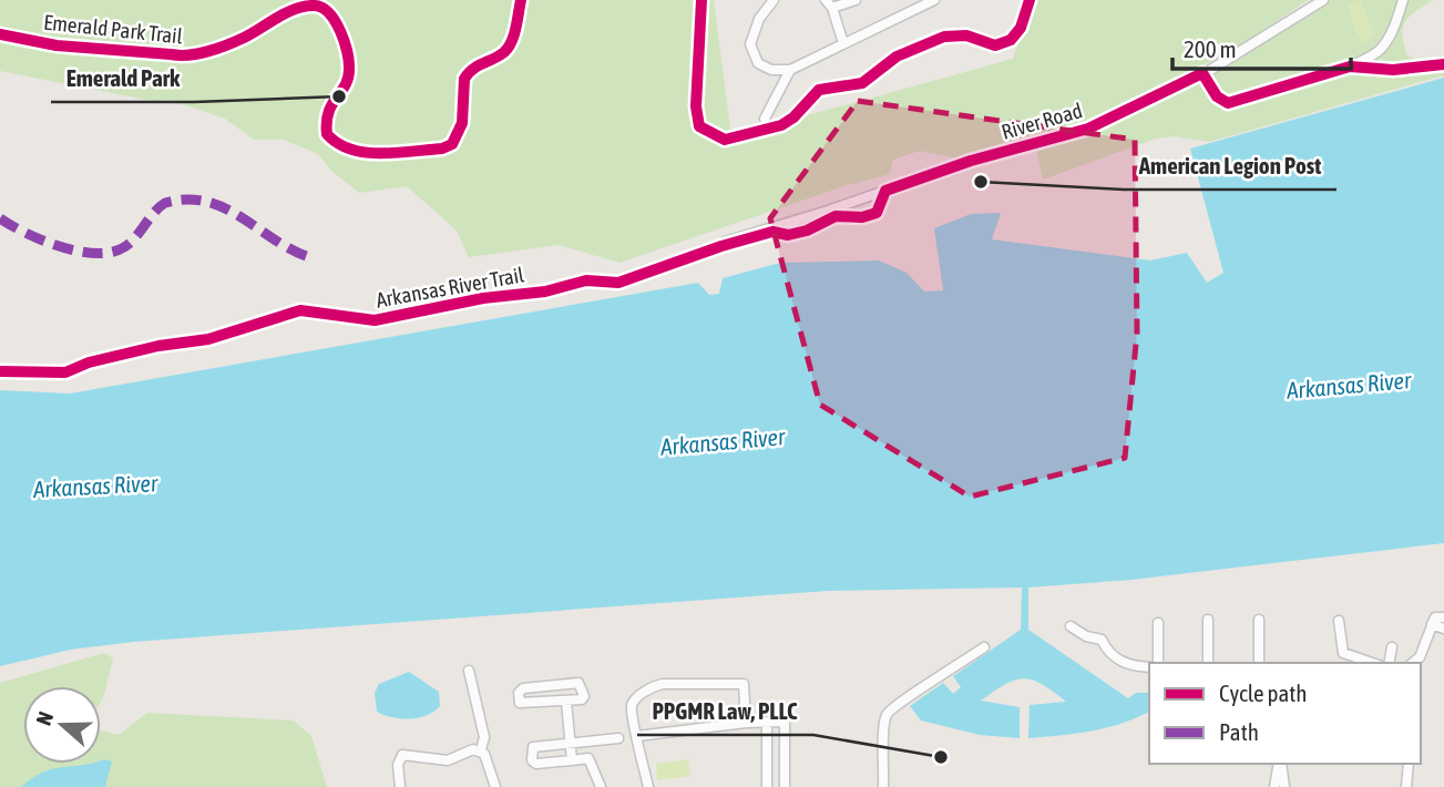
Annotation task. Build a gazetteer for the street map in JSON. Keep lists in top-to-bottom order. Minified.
{"streets":{"street":["River Road"],"cycle path":["Emerald Park Trail","Arkansas River Trail"]},"water":["Arkansas River"],"places":["Emerald Park","American Legion Post","PPGMR Law, PLLC"],"legend":["Cycle path","Path"],"scale_bar":"200 m","north":"left"}
